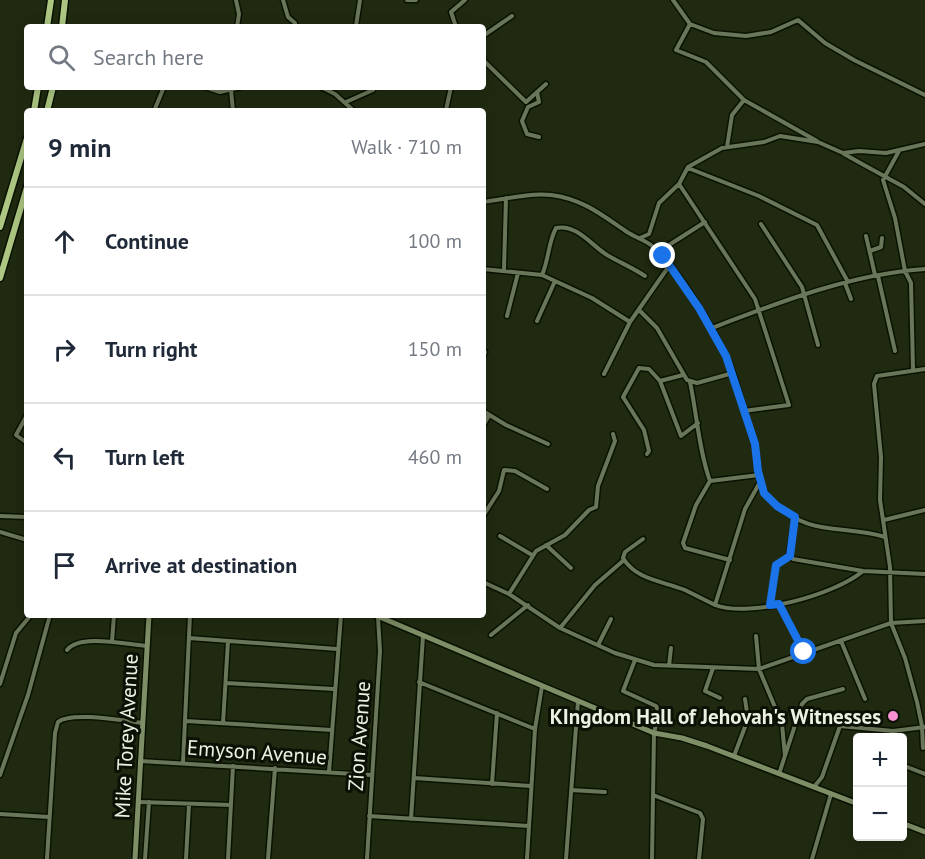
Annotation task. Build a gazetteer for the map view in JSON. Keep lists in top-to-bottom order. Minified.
{"streets":{"street":["Mike Torey Avenue","Zion Avenue","Emyson Avenue"]},"crossings":[["Mike Torey Avenue","Emyson Avenue"],["Zion Avenue","Emyson Avenue"]],"places":["KIngdom Hall of Jehovah's Witnesses"],"page":{"search":"Search here","heading":["9 min","Walk · 710 m"],"list":[["Continue","100 m"],["Turn right","150 m"],["Turn left","460 m"],"Arrive at destination"],"map_buttons":["+","−"]}}
